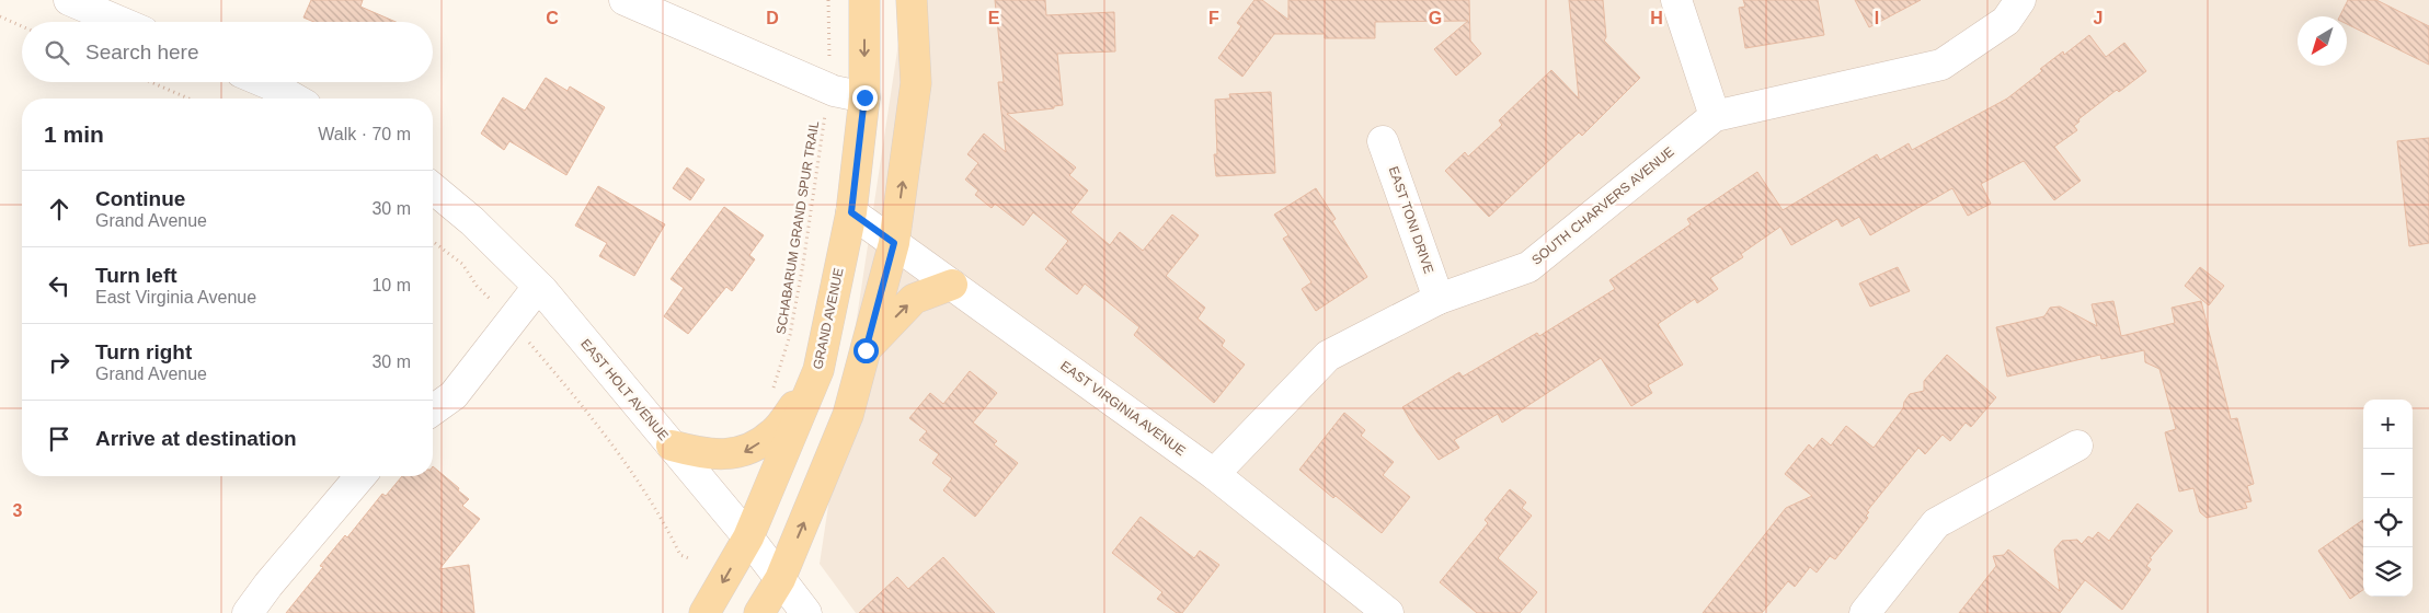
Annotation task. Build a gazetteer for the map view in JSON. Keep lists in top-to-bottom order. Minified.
{"streets":{"main road":["GRAND AVENUE"],"street":["SOUTH CHARVERS AVENUE","EAST TONI DRIVE","EAST HOLT AVENUE","EAST VIRGINIA AVENUE"],"path":["SCHABARUM GRAND SPUR TRAIL"]},"crossings":[["SOUTH CHARVERS AVENUE","EAST TONI DRIVE"],["SOUTH CHARVERS AVENUE","EAST VIRGINIA AVENUE"],["GRAND AVENUE","EAST HOLT AVENUE"],["GRAND AVENUE","EAST VIRGINIA AVENUE"]],"north":"bottom left","page":{"search":"Search here","heading":["1 min","Walk · 70 m"],"list":[["Continue","Grand Avenue","30 m"],["Turn left","East Virginia Avenue","10 m"],["Turn right","Grand Avenue","30 m"],"Arrive at destination"],"map_buttons":["+","−"]},"grid":{"columns":["C","D","E","F","G","H","I","J"],"rows":["3"]}}
